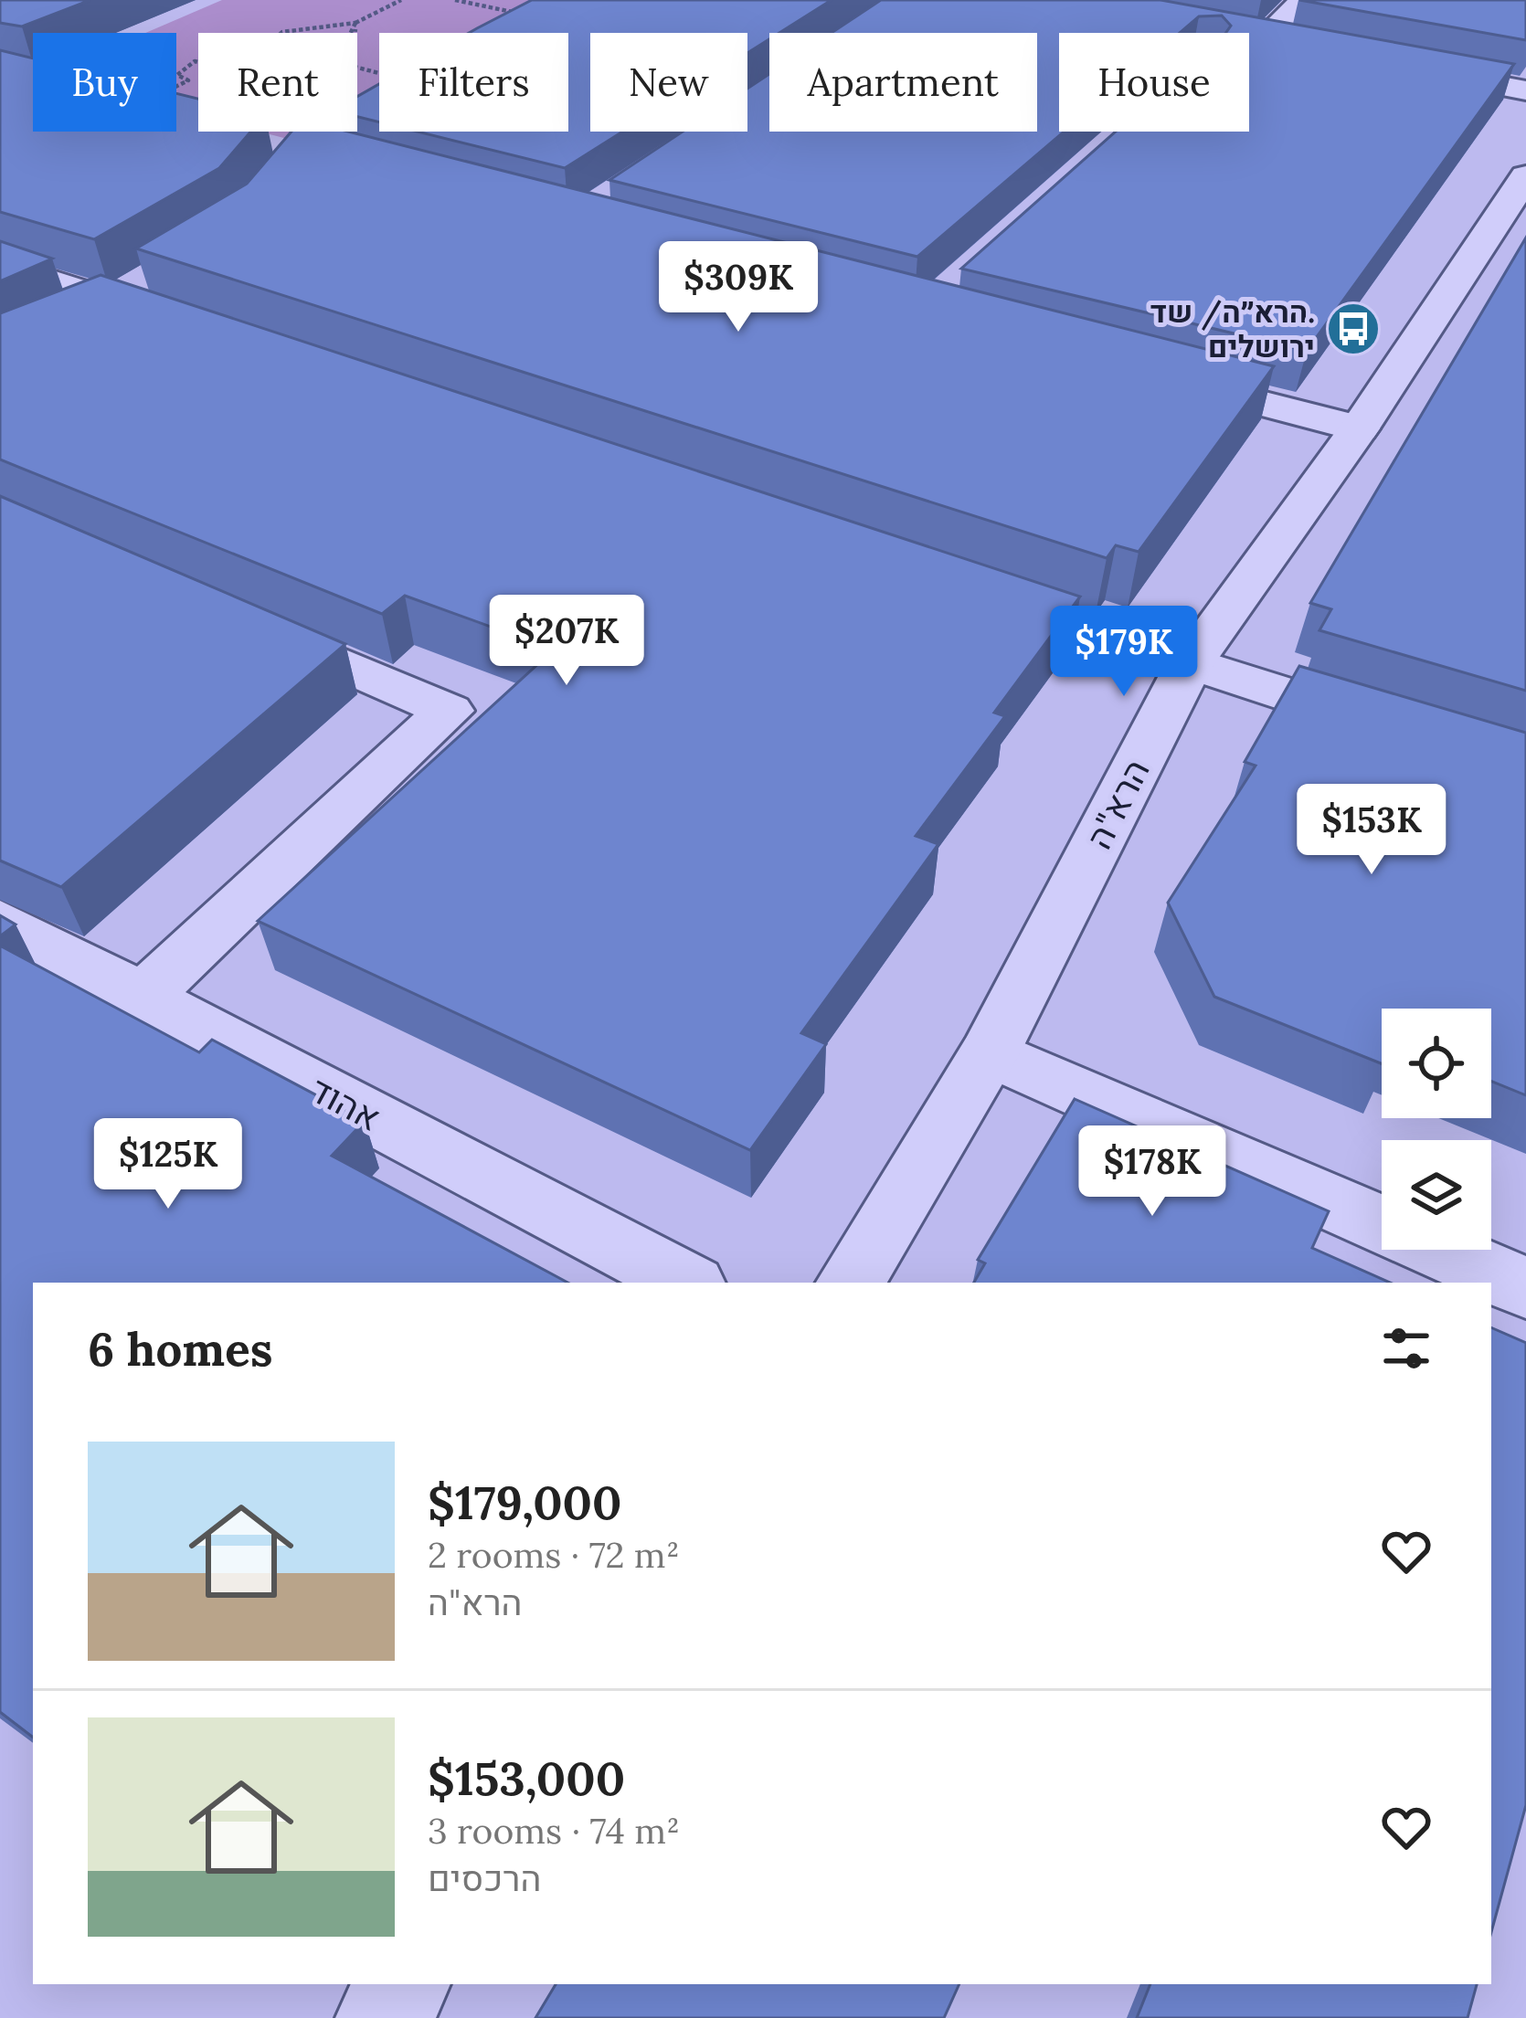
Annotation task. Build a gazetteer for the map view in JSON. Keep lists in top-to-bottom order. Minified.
{"streets":{"street":["הרא\"ה","אהוד"]},"places":{"bus stop":["הרא״ה/ שד. ירושלים"]},"page":{"chip":["Buy","Rent","Filters","New","Apartment","House"],"price":["$309K","$207K","$179K","$153K","$125K","$178K"],"heading":"6 homes","list":[{"name":"$179,000","note":"2 rooms · 72 m² · הרא\"ה"},{"name":"$153,000","note":"3 rooms · 74 m² · הרכסים"}]}}
